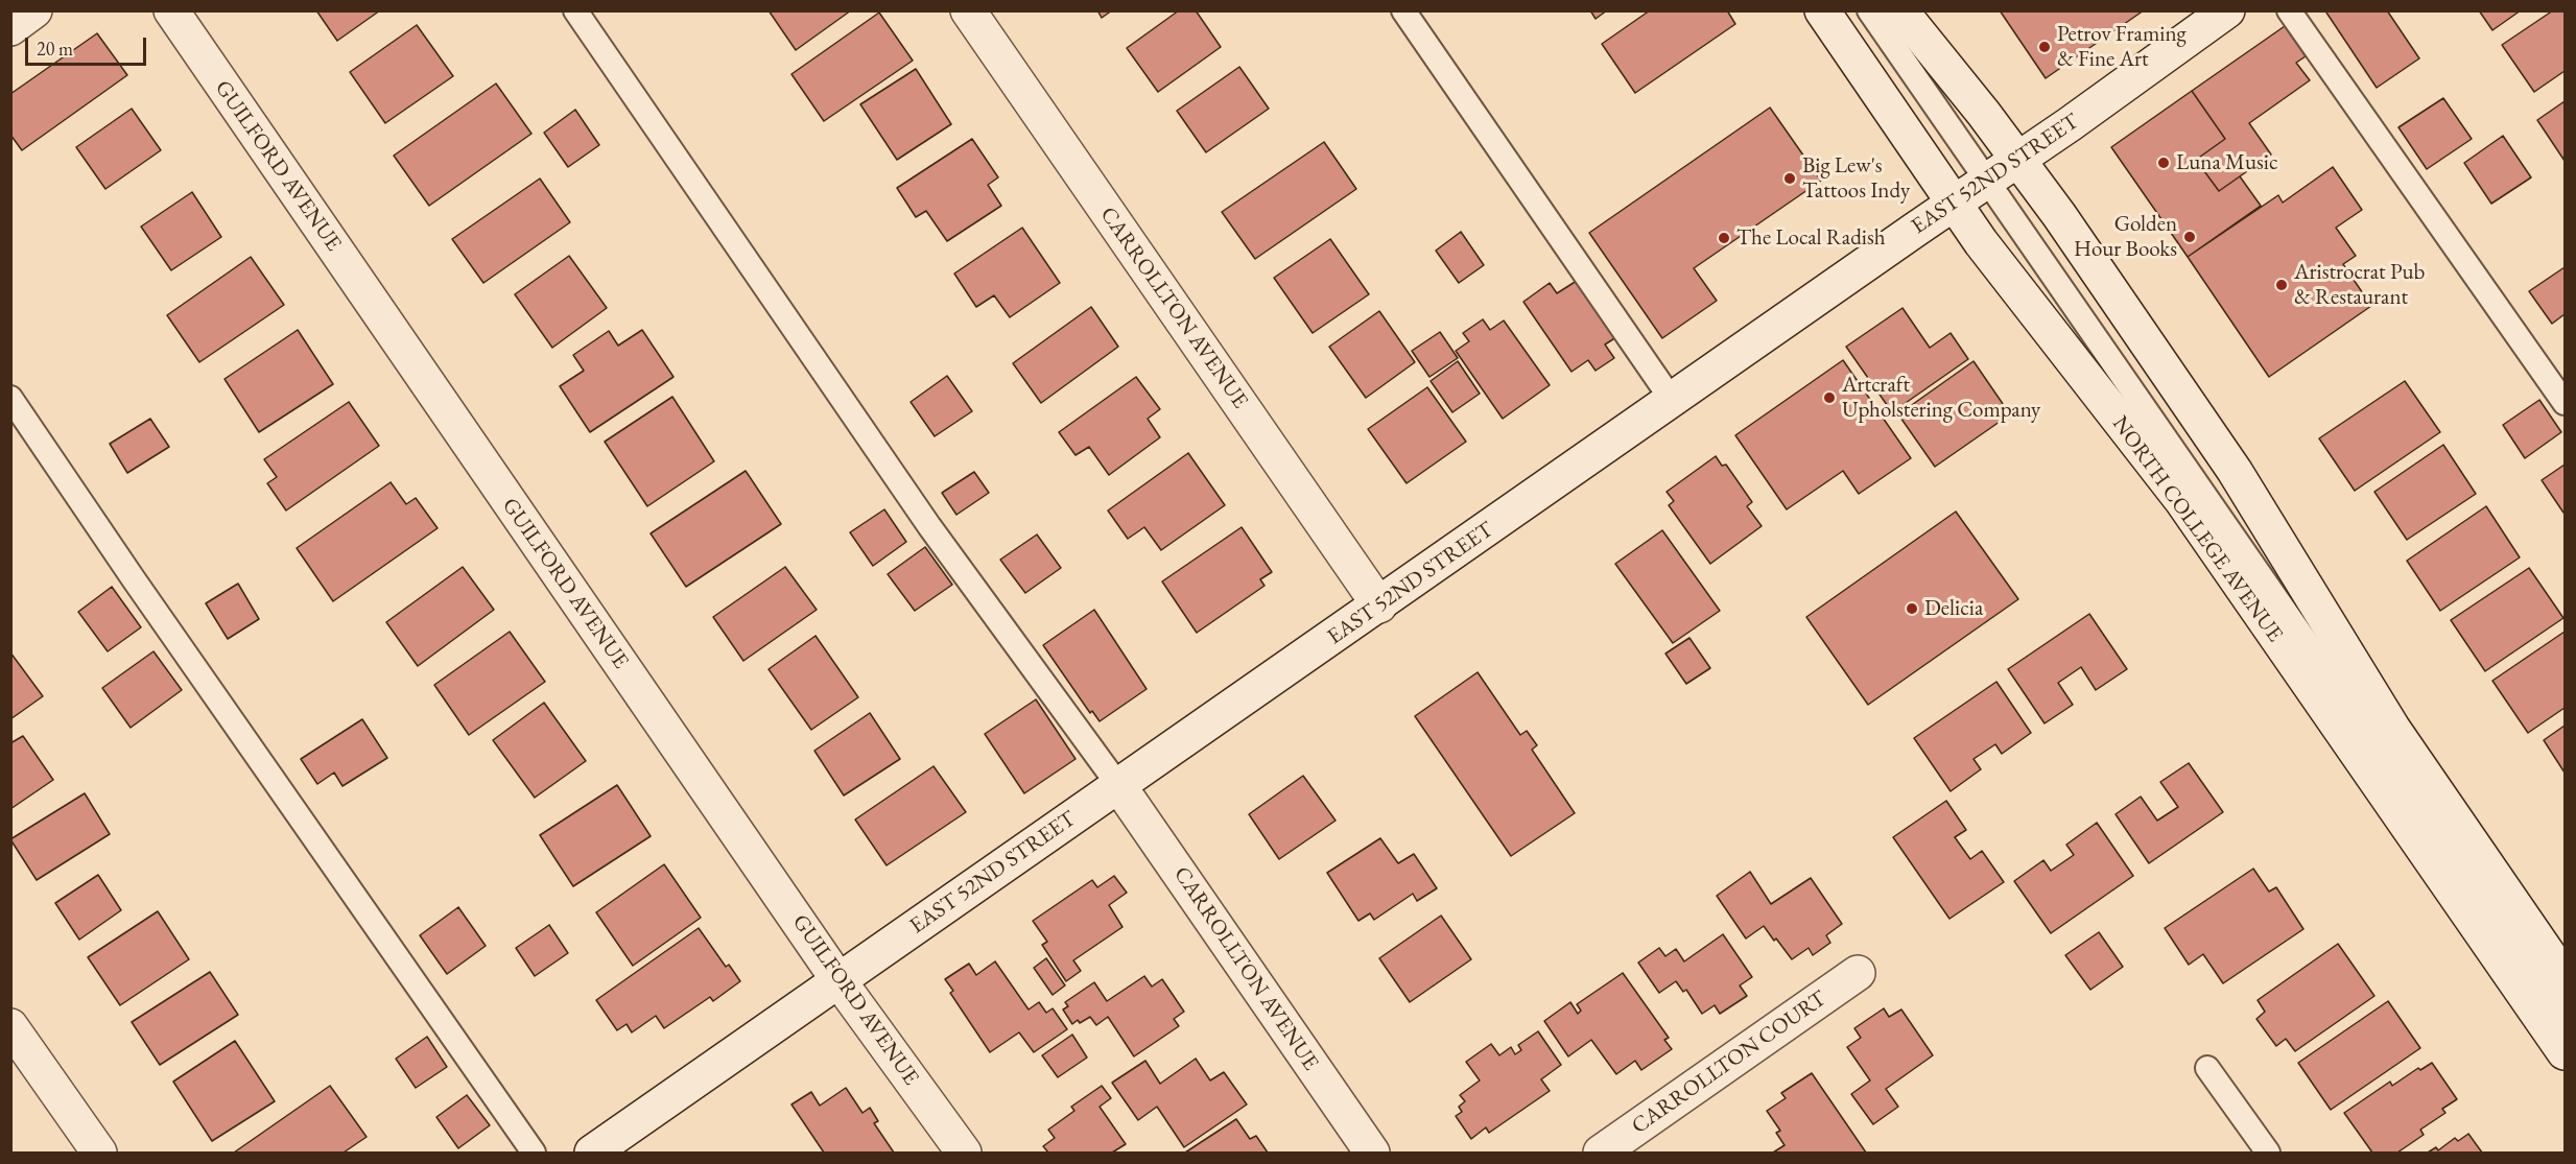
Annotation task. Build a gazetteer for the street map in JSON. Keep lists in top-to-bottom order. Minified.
{"streets":{"street":["GUILFORD AVENUE","EAST 52ND STREET","CARROLLTON AVENUE","NORTH COLLEGE AVENUE","CARROLLTON COURT"]},"crossings":[["GUILFORD AVENUE","EAST 52ND STREET"],["EAST 52ND STREET","CARROLLTON AVENUE"],["EAST 52ND STREET","NORTH COLLEGE AVENUE"]],"places":["Petrov Framing & Fine Art","Luna Music","Big Lew's Tattoos Indy","Golden Hour Books","The Local Radish","Aristrocrat Pub & Restaurant","Artcraft Upholstering Company","Delicia"],"scale_bar":"20 m"}
